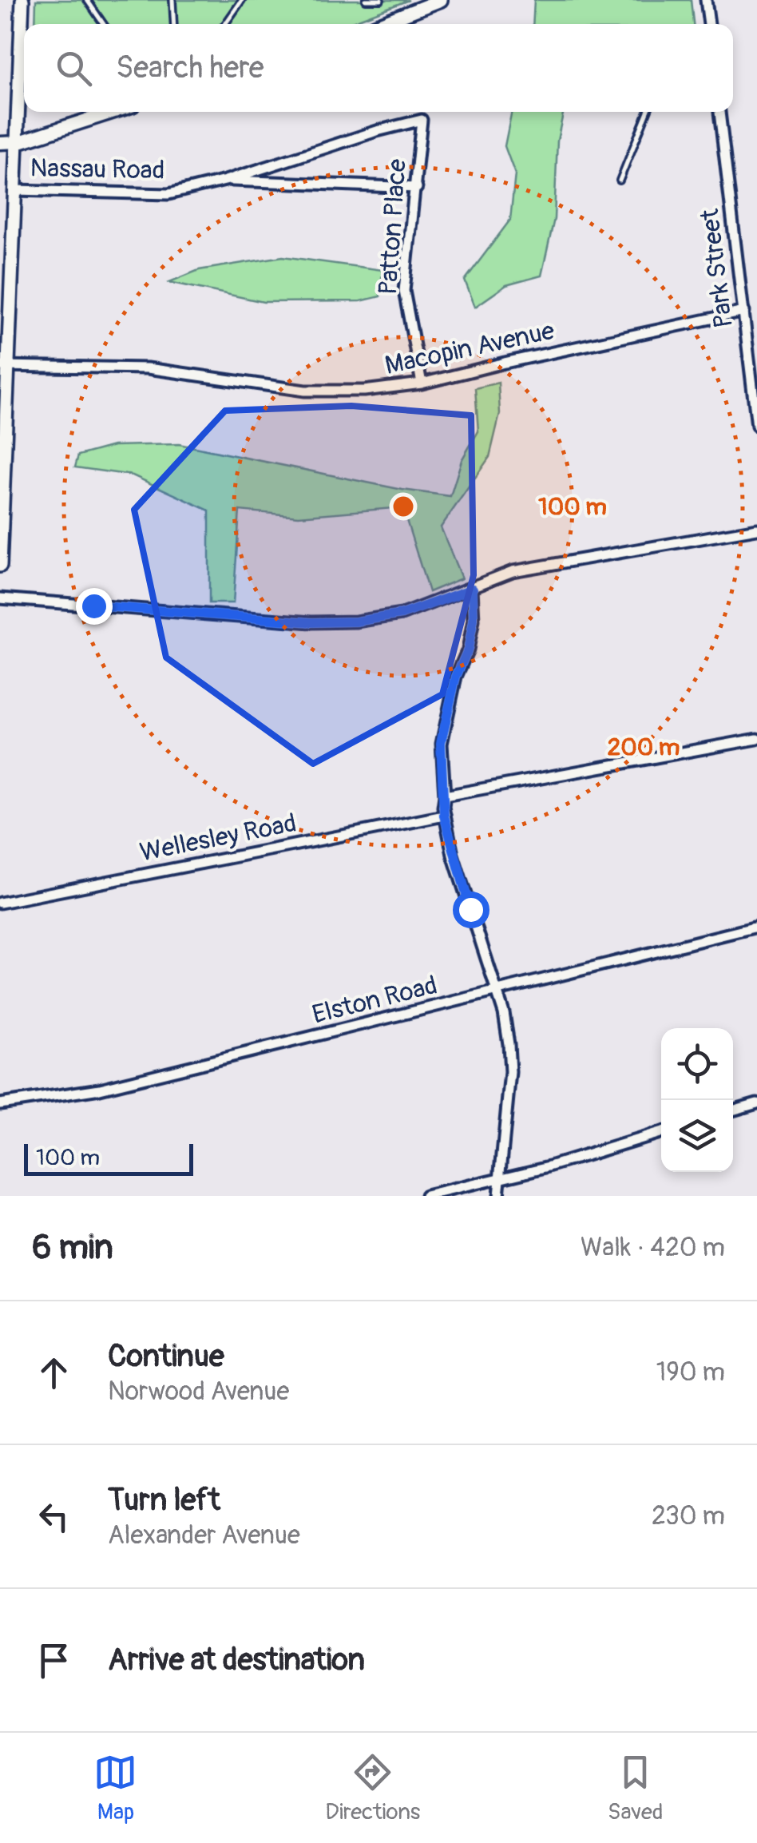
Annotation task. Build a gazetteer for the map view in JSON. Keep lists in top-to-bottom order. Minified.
{"streets":{"street":["Nassau Road","Patton Place","Park Street","Macopin Avenue","Wellesley Road","Elston Road"]},"crossings":[["Nassau Road","Patton Place"],["Patton Place","Macopin Avenue"],["Park Street","Macopin Avenue"]],"scale_bar":"100 m","page":{"search":"Search here","scale":"100 m","heading":["6 min","Walk · 420 m"],"list":[["Continue","Norwood Avenue","190 m"],["Turn left","Alexander Avenue","230 m"],"Arrive at destination"],"nav":["Map","Directions","Saved"]},"rings":["100 m","200 m"]}
